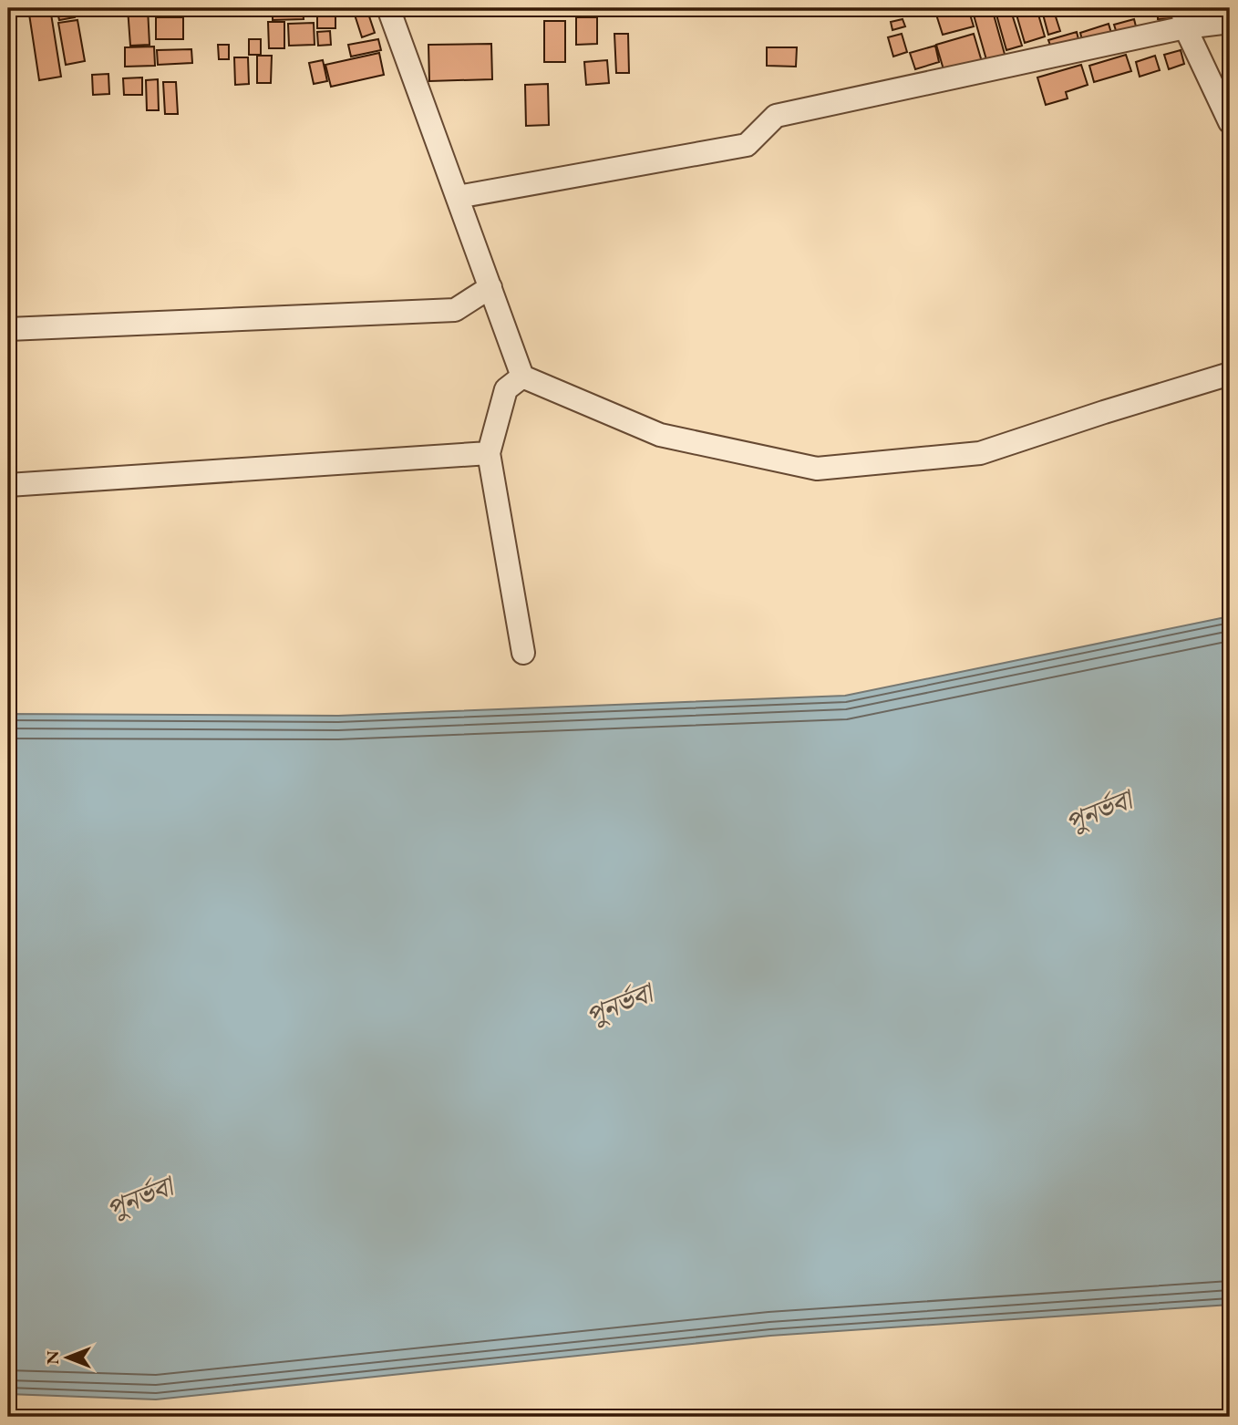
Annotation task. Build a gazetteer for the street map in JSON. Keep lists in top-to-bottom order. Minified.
{"water":["পুনর্ভবা"],"north":"left"}
